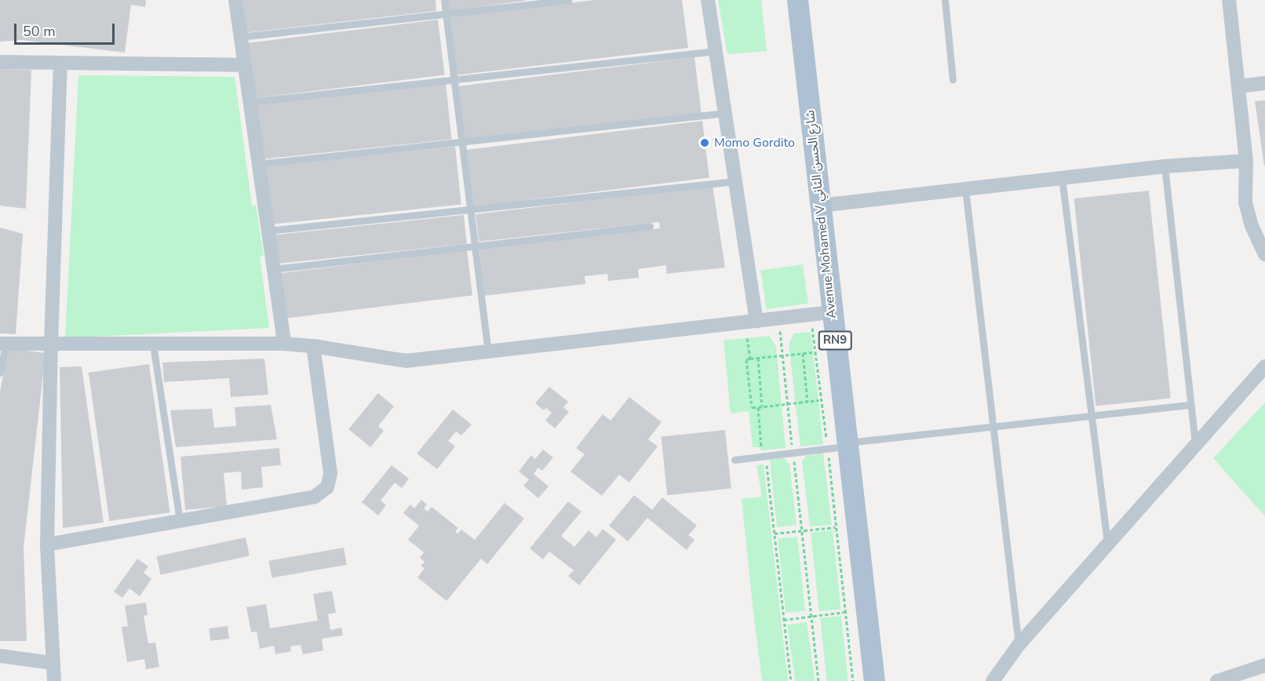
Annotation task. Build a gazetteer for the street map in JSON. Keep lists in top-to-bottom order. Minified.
{"streets":{"main road":["Avenue Mohamed V شارع الحسن الثاني","RN9"]},"places":["Momo Gordito"],"scale_bar":"50 m"}
